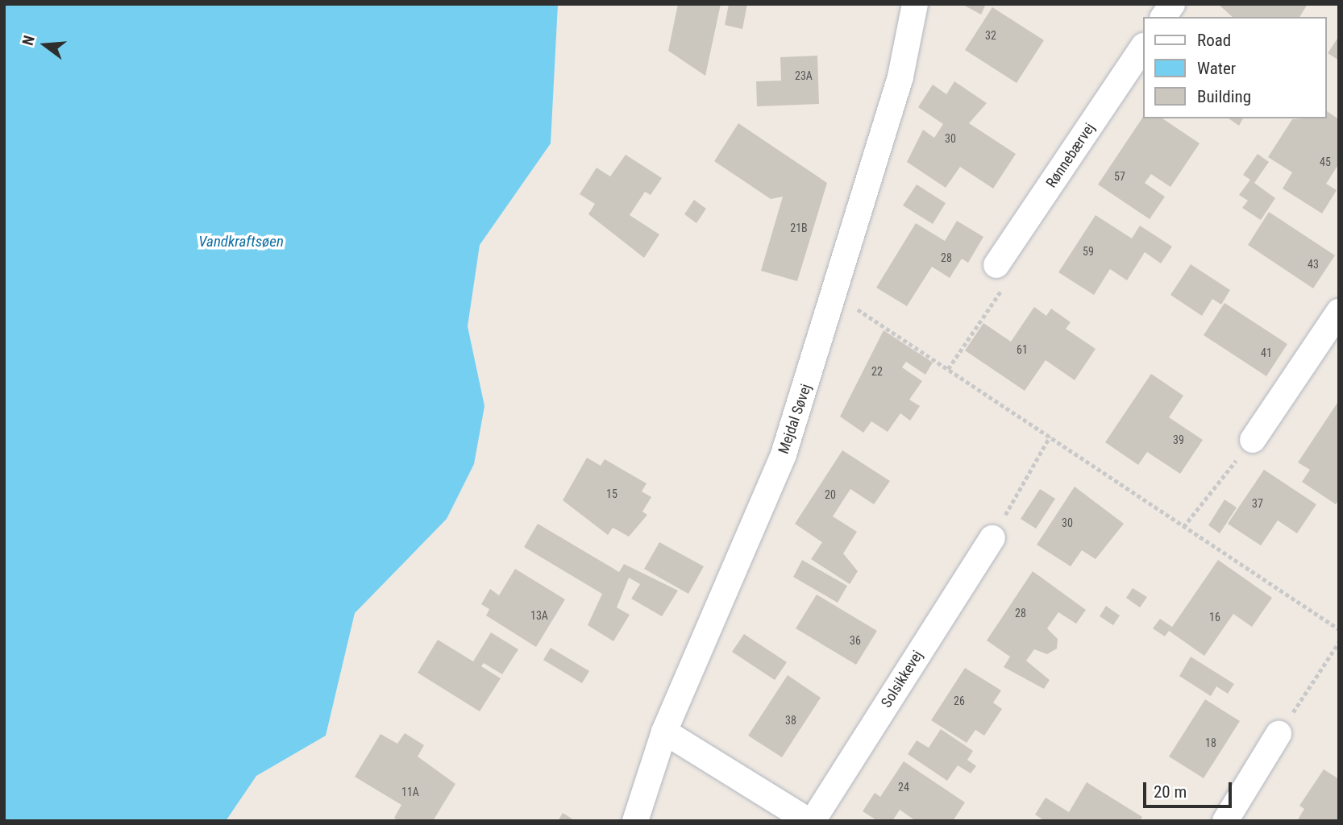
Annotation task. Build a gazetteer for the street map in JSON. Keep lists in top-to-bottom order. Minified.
{"streets":{"street":["Rønnebærvej","Mejdal Søvej","Solsikkevej"]},"crossings":[["Mejdal Søvej","Solsikkevej"]],"water":["Vandkraftsøen"],"house_numbers":["32","23A","30","45","57","21B","59","28","43","61","41","22","39","15","20","37","30","28","13A","16","36","26","38","18","24","11A"],"legend":["Road","Water","Building"],"scale_bar":"20 m","north":"left"}
